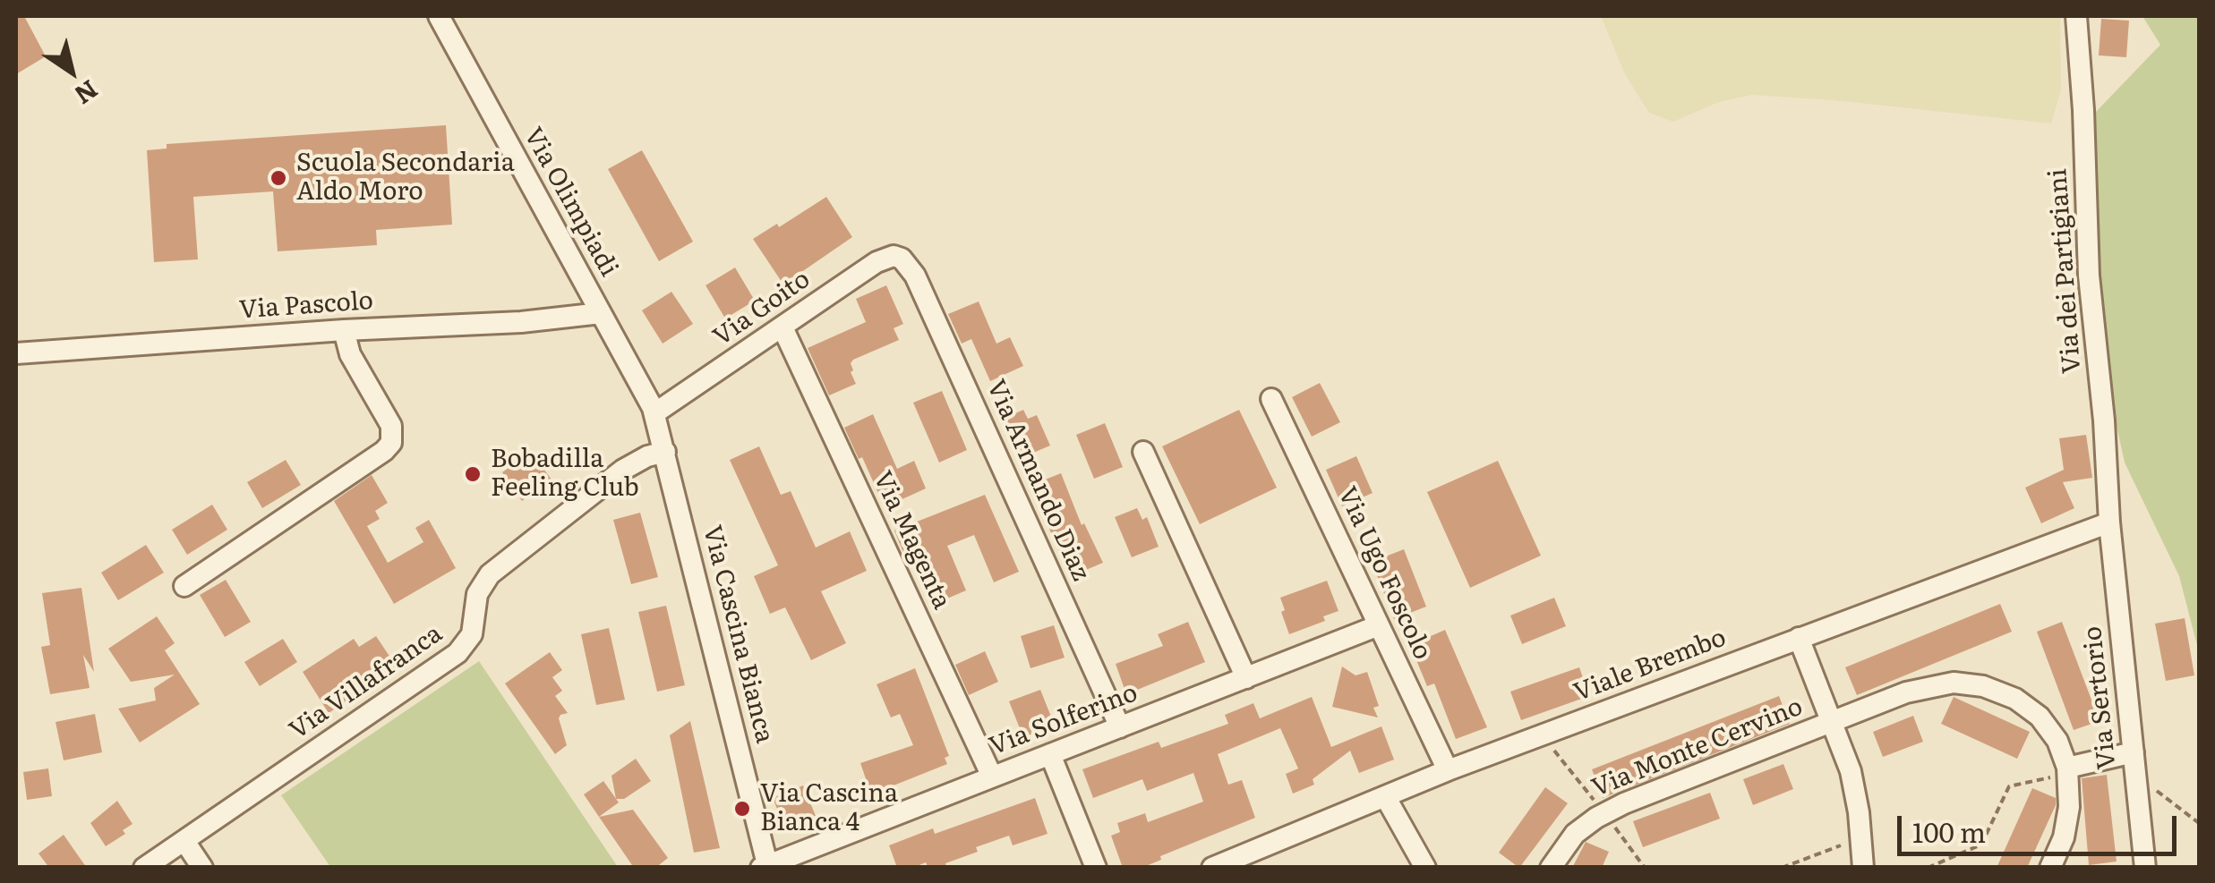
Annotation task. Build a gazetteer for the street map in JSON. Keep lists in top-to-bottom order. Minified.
{"streets":{"street":["Via Olimpiadi","Via dei Partigiani","Via Pascolo","Via Goito","Via Armando Diaz","Via Magenta","Via Ugo Foscolo","Via Cascina Bianca","Viale Brembo","Via Villafranca","Via Sertorio","Via Solferino","Via Monte Cervino"]},"crossings":[["Via Olimpiadi","Via Pascolo"],["Via Olimpiadi","Via Goito"],["Via Olimpiadi","Via Cascina Bianca"],["Via dei Partigiani","Viale Brembo"],["Via dei Partigiani","Via Sertorio"],["Via Goito","Via Armando Diaz"],["Via Goito","Via Magenta"],["Via Goito","Via Cascina Bianca"],["Via Armando Diaz","Via Solferino"],["Via Magenta","Via Solferino"],["Via Ugo Foscolo","Viale Brembo"],["Via Ugo Foscolo","Via Solferino"],["Via Cascina Bianca","Via Villafranca"],["Via Cascina Bianca","Via Solferino"],["Viale Brembo","Via Sertorio"],["Viale Brembo","Via Monte Cervino"]],"places":["Scuola Secondaria Aldo Moro","Bobadilla Feeling Club","Via Cascina Bianca 4"],"scale_bar":"100 m","north":"bottom right"}
